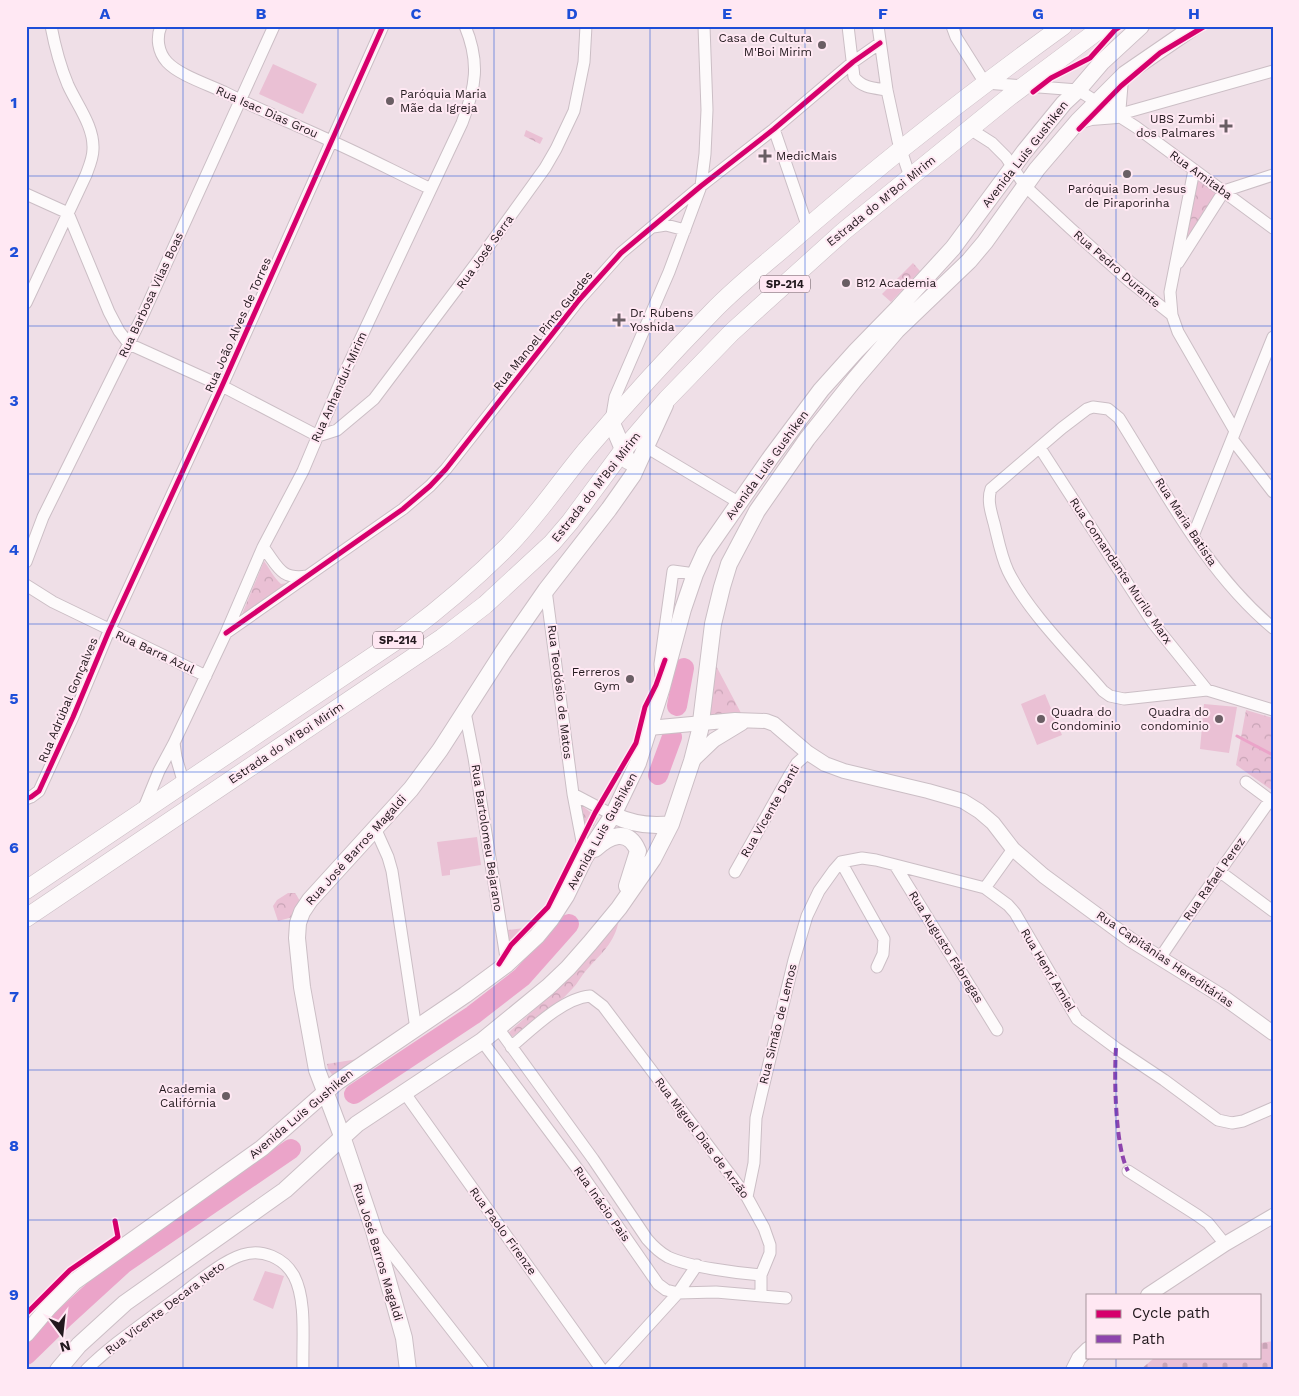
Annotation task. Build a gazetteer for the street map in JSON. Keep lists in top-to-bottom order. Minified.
{"streets":{"main road":["Avenida Luis Gushiken","Estrada do M'Boi Mirim","SP-214","Rua José Barros Magaldi"],"street":["Rua Isac Dias Grou","Rua Amitaba","Rua José Serra","Rua Pedro Durante","Rua Barbosa Vilas Boas","Rua João Alves de Torres","Rua Manoel Pinto Guedes","Rua Anhanduí-Mirim","Rua Maria Batista","Rua Comandante Murilo Marx","Rua Barra Azul","Rua Teodósio de Matos","Rua Adrúbal Gonçalves","Rua Vicente Danti","Rua Bartolomeu Bejarano","Rua Rafael Perez","Rua Augusto Fábregas","Rua Capitânias Hereditárias","Rua Henri Amiel","Rua Simão de Lemos","Rua Miguel Dias de Arzão","Rua Inácio Pais","Rua Paolo Firenze","Rua Vicente Decara Neto"]},"crossings":[["Rua Isac Dias Grou","Rua Barbosa Vilas Boas"],["Rua Isac Dias Grou","Rua João Alves de Torres"],["Rua Isac Dias Grou","Rua Anhanduí-Mirim"],["Avenida Luis Gushiken","Rua Amitaba"],["Avenida Luis Gushiken","Rua Pedro Durante"],["Avenida Luis Gushiken","Rua Teodósio de Matos"],["Avenida Luis Gushiken","Rua Bartolomeu Bejarano"],["Avenida Luis Gushiken","Rua José Barros Magaldi"],["Avenida Luis Gushiken","Rua Capitânias Hereditárias"],["Avenida Luis Gushiken","Rua Inácio Pais"],["Avenida Luis Gushiken","Rua Paolo Firenze"],["Estrada do M'Boi Mirim","Rua Pedro Durante"],["Estrada do M'Boi Mirim","Rua Anhanduí-Mirim"],["Estrada do M'Boi Mirim","Rua José Barros Magaldi"],["Rua José Serra","Rua Anhanduí-Mirim"],["Rua João Alves de Torres","Rua Barra Azul"],["Rua João Alves de Torres","Rua Adrúbal Gonçalves"],["Rua Manoel Pinto Guedes","Rua Anhanduí-Mirim"],["Rua Anhanduí-Mirim","Rua Barra Azul"],["Rua Maria Batista","Rua Comandante Murilo Marx"],["Rua Barra Azul","Rua Adrúbal Gonçalves"],["Rua Teodósio de Matos","Rua José Barros Magaldi"],["Rua Vicente Danti","Rua Capitânias Hereditárias"],["Rua Bartolomeu Bejarano","Rua José Barros Magaldi"],["Rua Rafael Perez","Rua Capitânias Hereditárias"],["Rua Simão de Lemos","Rua Miguel Dias de Arzão"],["Rua Miguel Dias de Arzão","Rua Inácio Pais"]],"places":{"other":["Casa de Cultura M'Boi Mirim","Paróquia Maria Mãe da Igreja","Paróquia Bom Jesus de Piraporinha","B12 Academia","Ferreros Gym","Quadra do Condominio","Quadra do condominio","Academia Califórnia"],"health":["UBS Zumbi dos Palmares","MedicMais","Dr. Rubens Yoshida"]},"legend":["Cycle path","Path"],"north":"bottom","grid":{"columns":["A","B","C","D","E","F","G","H"],"rows":["1","2","3","4","5","6","7","8","9"]}}
